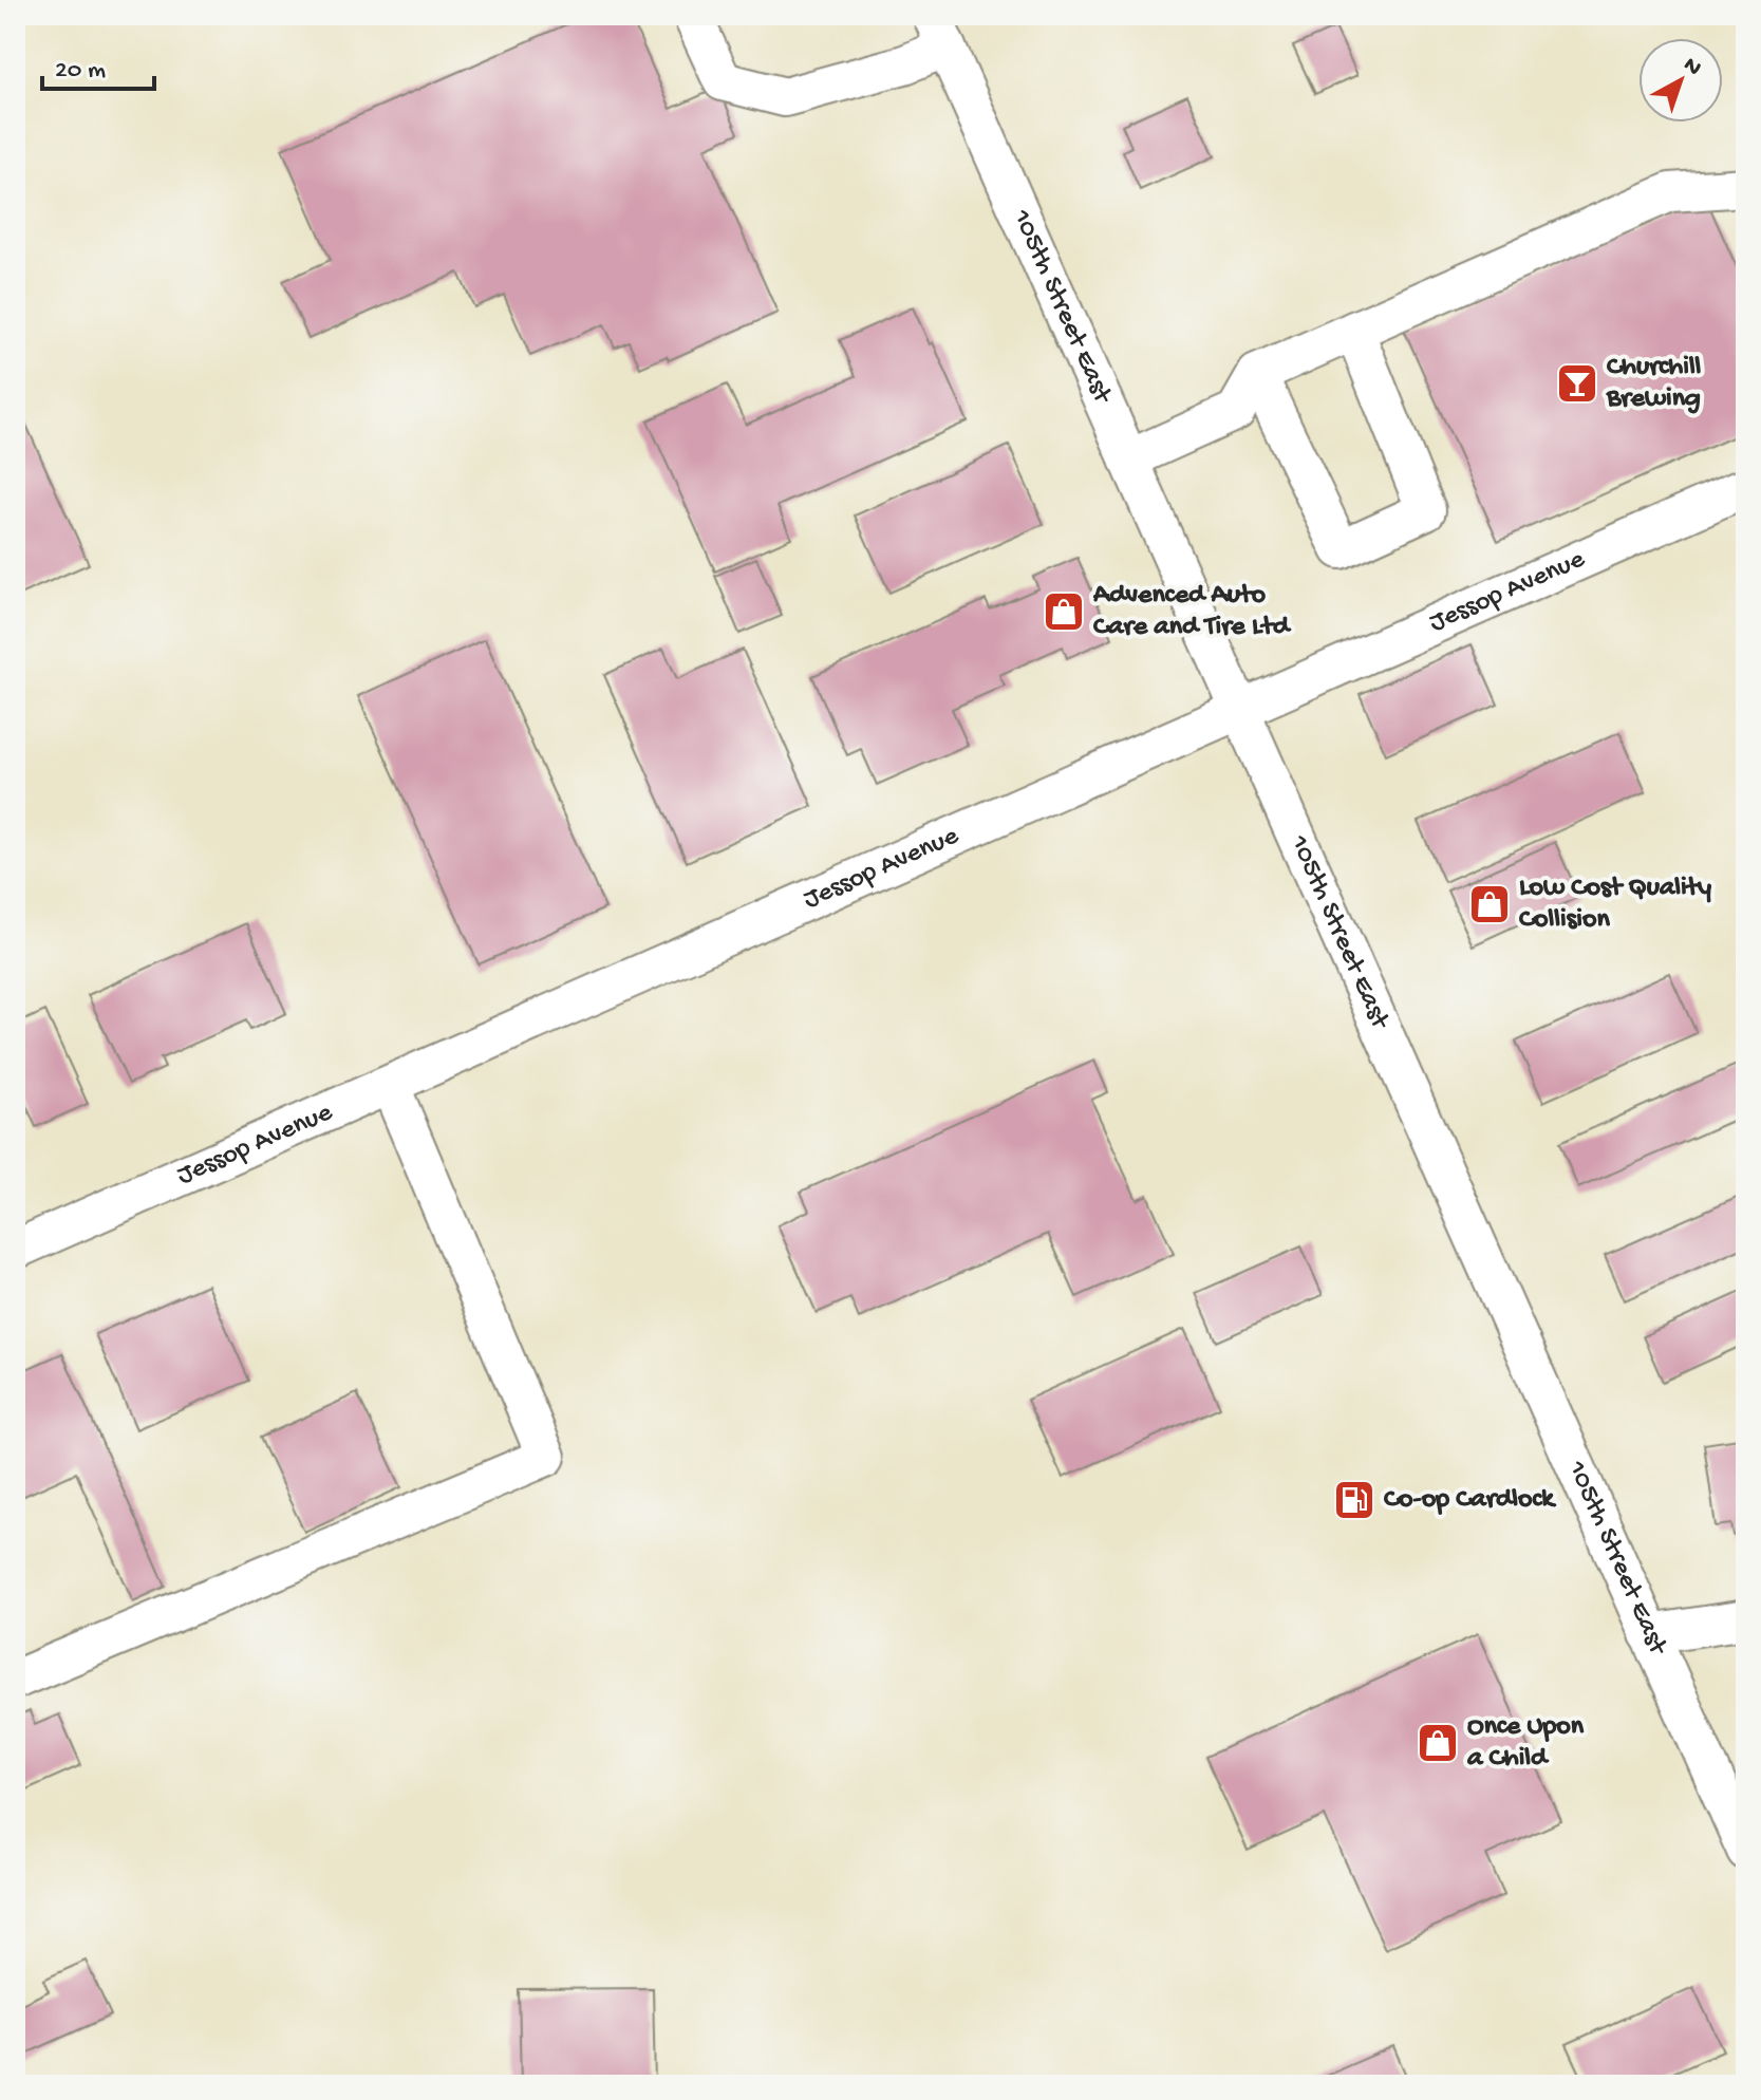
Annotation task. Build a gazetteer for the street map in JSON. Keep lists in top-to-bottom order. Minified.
{"streets":{"street":["105th Street East","Jessop Avenue"]},"crossings":[["105th Street East","Jessop Avenue"]],"places":{"bar":["Churchill Brewing"],"shop":["Advenced Auto Care and Tire Ltd","Low Cost Quality Collision","Once Upon a Child"],"fuel station":["Co-op Cardlock"]},"scale_bar":"20 m","north":"top right"}
